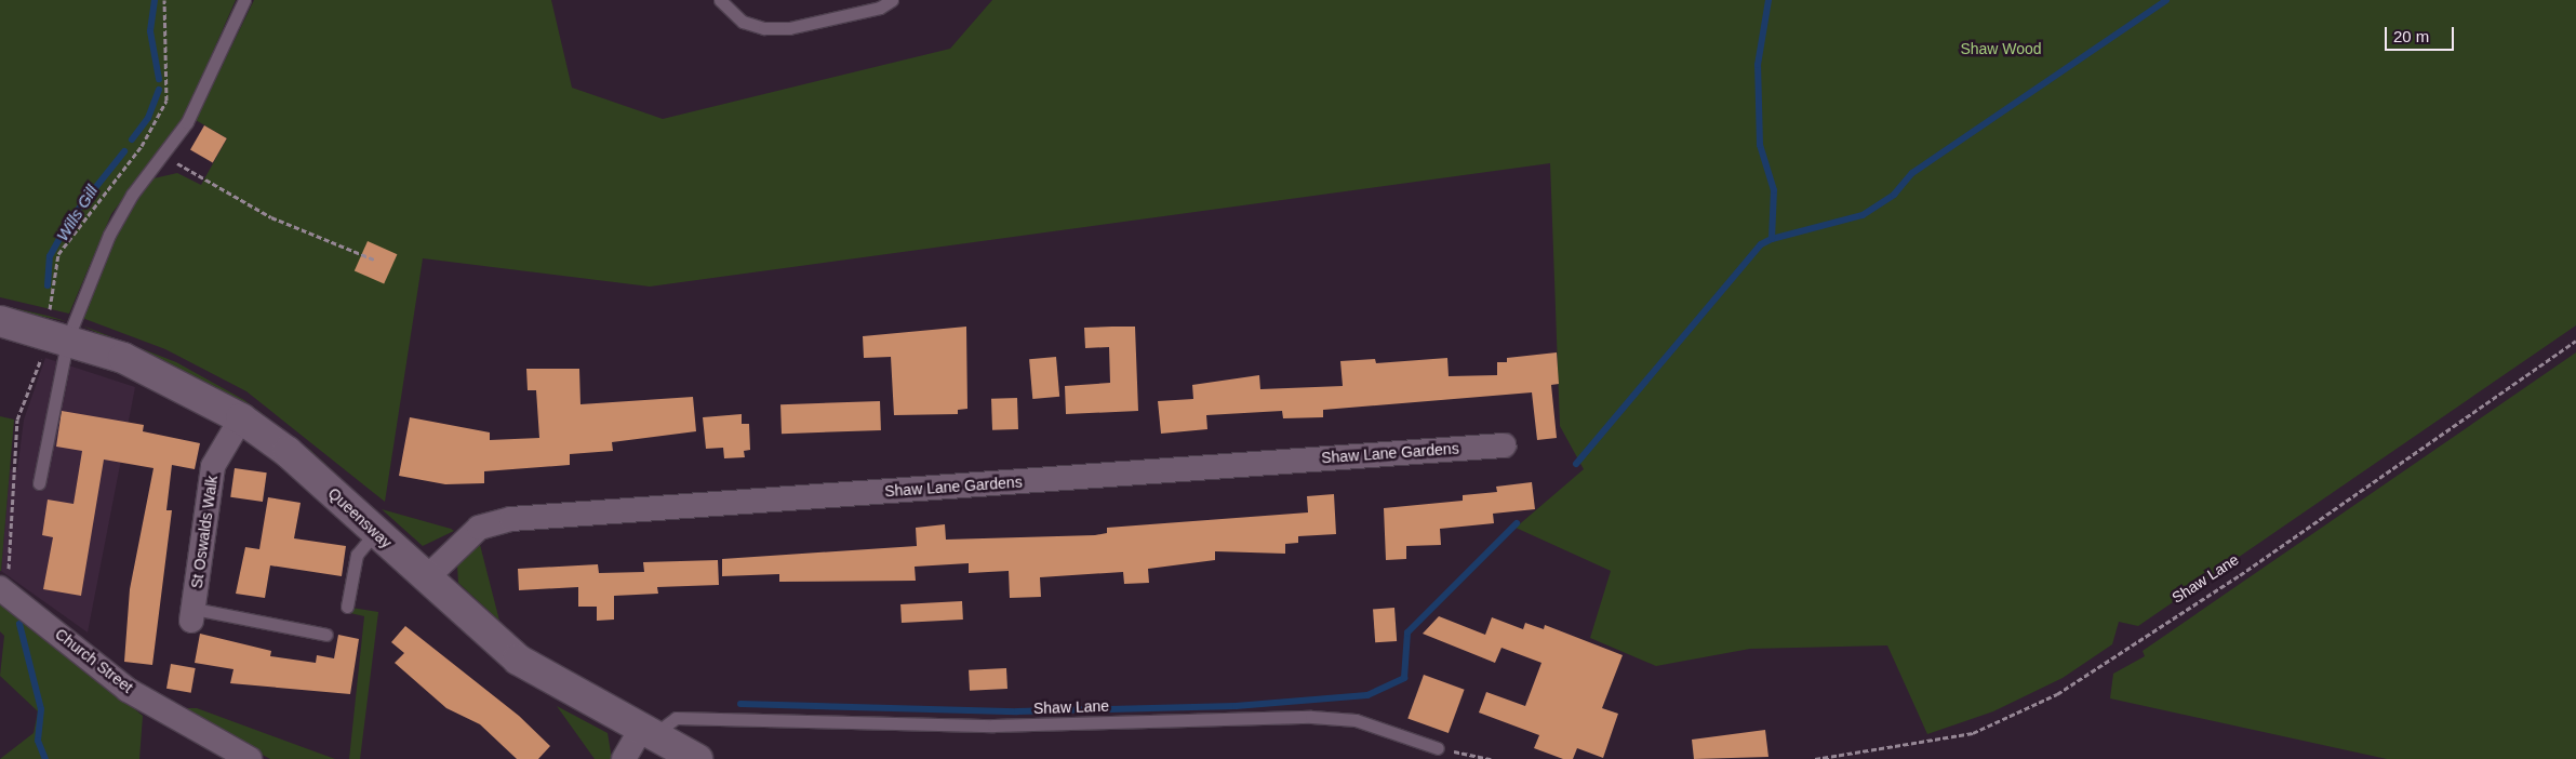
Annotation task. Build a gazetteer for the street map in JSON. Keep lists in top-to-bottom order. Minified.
{"streets":{"street":["Shaw Lane Gardens","Queensway","St Oswalds Walk","Church Street"],"lane":["Shaw Lane"]},"crossings":[["Shaw Lane Gardens","Queensway"],["Queensway","St Oswalds Walk"],["Queensway","Shaw Lane"]],"water":["Wills Gill"],"parks":["Shaw Wood"],"scale_bar":"20 m"}
